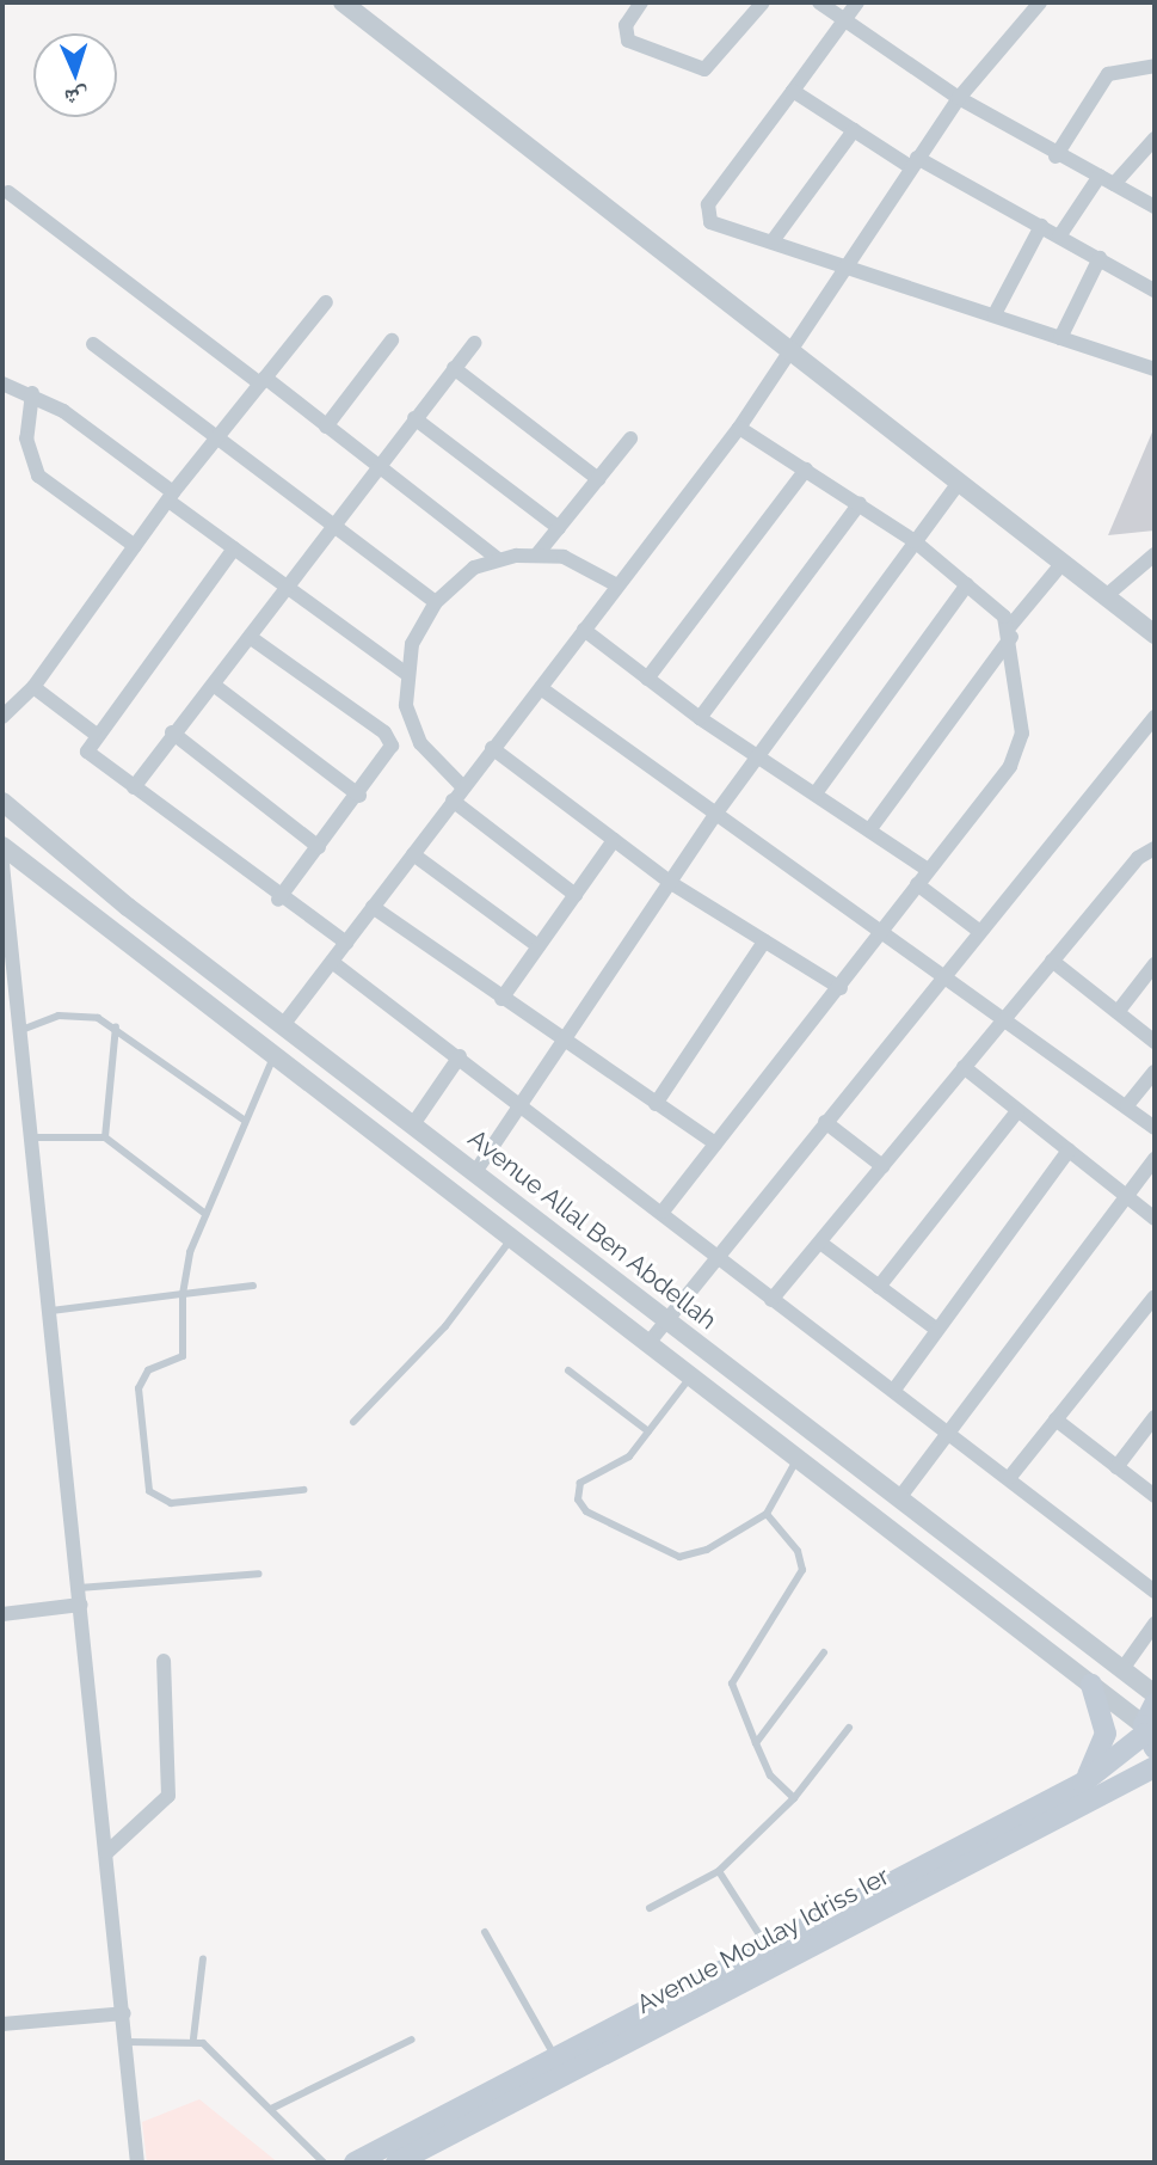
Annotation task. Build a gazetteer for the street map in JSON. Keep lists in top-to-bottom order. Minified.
{"streets":{"main road":["Avenue Moulay Idriss Ier"],"street":["Avenue Allal Ben Abdellah"]},"crossings":[["Avenue Allal Ben Abdellah","Avenue Moulay Idriss Ier"]],"north":"bottom"}
